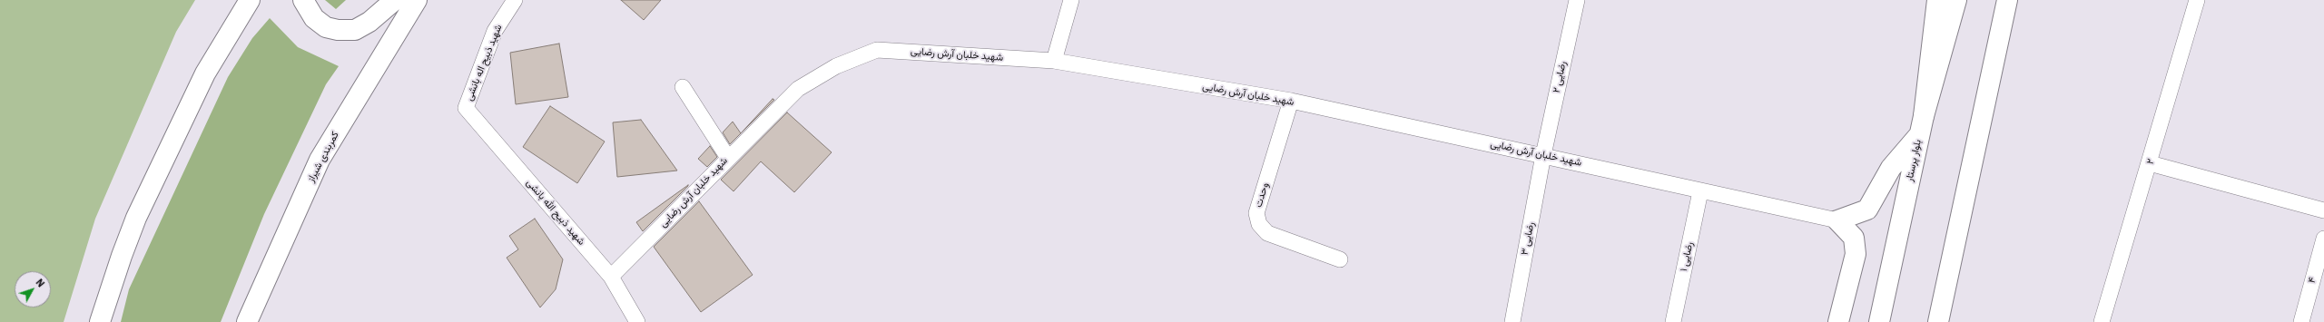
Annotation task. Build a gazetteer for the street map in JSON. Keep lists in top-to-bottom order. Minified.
{"streets":{"main road":["کمربندی شیراز","بلوار پرستار"],"street":["شهید خلبان آرش رضایی","شهید ذبیح اله بانشی","رضایی ۲","۲","وحدت","شهید ذبیح الله بانشی","رضایی ۳","رضایی ۱","۴"]},"crossings":[["شهید خلبان آرش رضایی","رضایی ۲"],["شهید خلبان آرش رضایی","وحدت"],["شهید خلبان آرش رضایی","شهید ذبیح الله بانشی"],["شهید خلبان آرش رضایی","رضایی ۳"],["شهید خلبان آرش رضایی","رضایی ۱"],["شهید ذبیح اله بانشی","شهید ذبیح الله بانشی"],["رضایی ۲","رضایی ۳"]],"north":"top right"}
